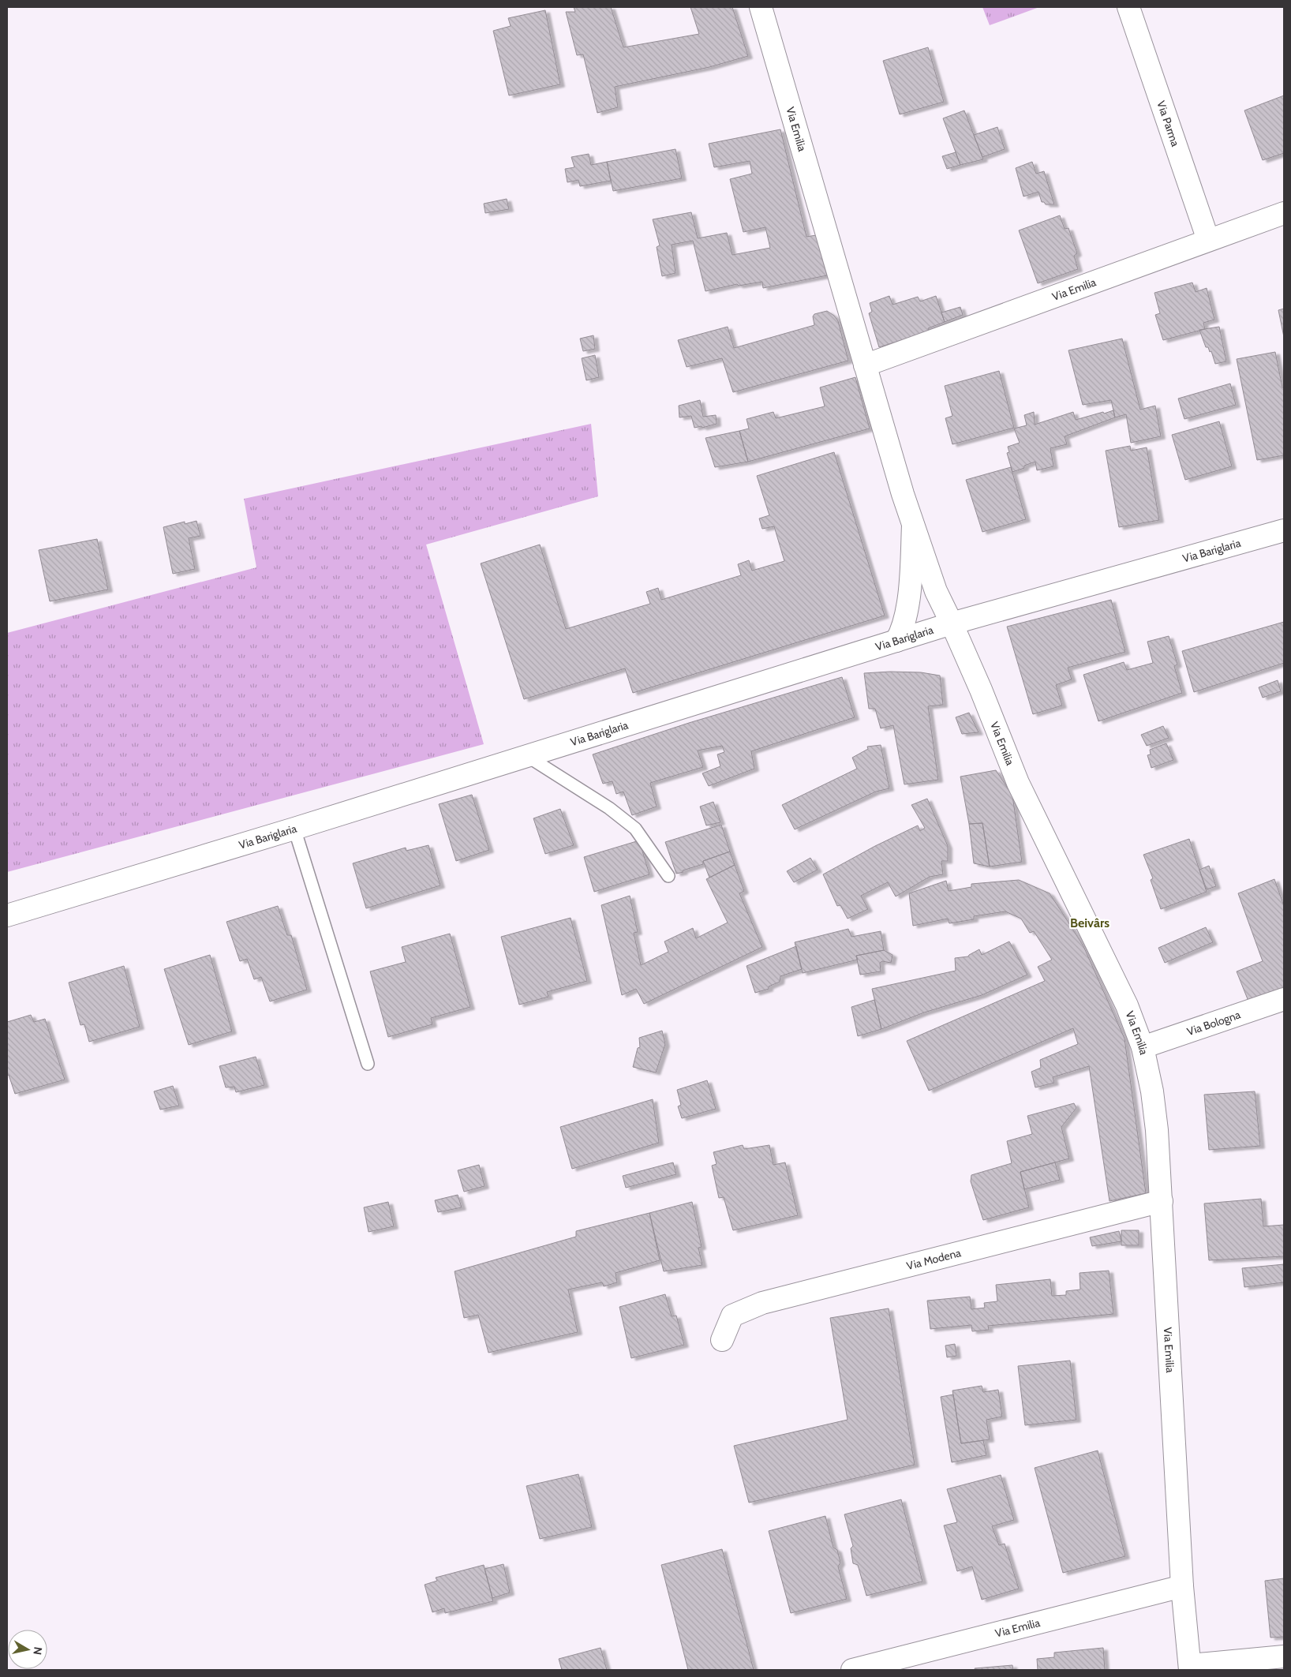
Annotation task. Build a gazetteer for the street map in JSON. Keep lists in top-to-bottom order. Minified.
{"streets":{"street":["Via Parma","Via Emilia","Via Bariglaria","Via Bologna","Via Modena"]},"crossings":[["Via Parma","Via Emilia"],["Via Emilia","Via Bariglaria"],["Via Emilia","Via Bologna"],["Via Emilia","Via Modena"]],"districts":["Beivârs"],"north":"right"}
